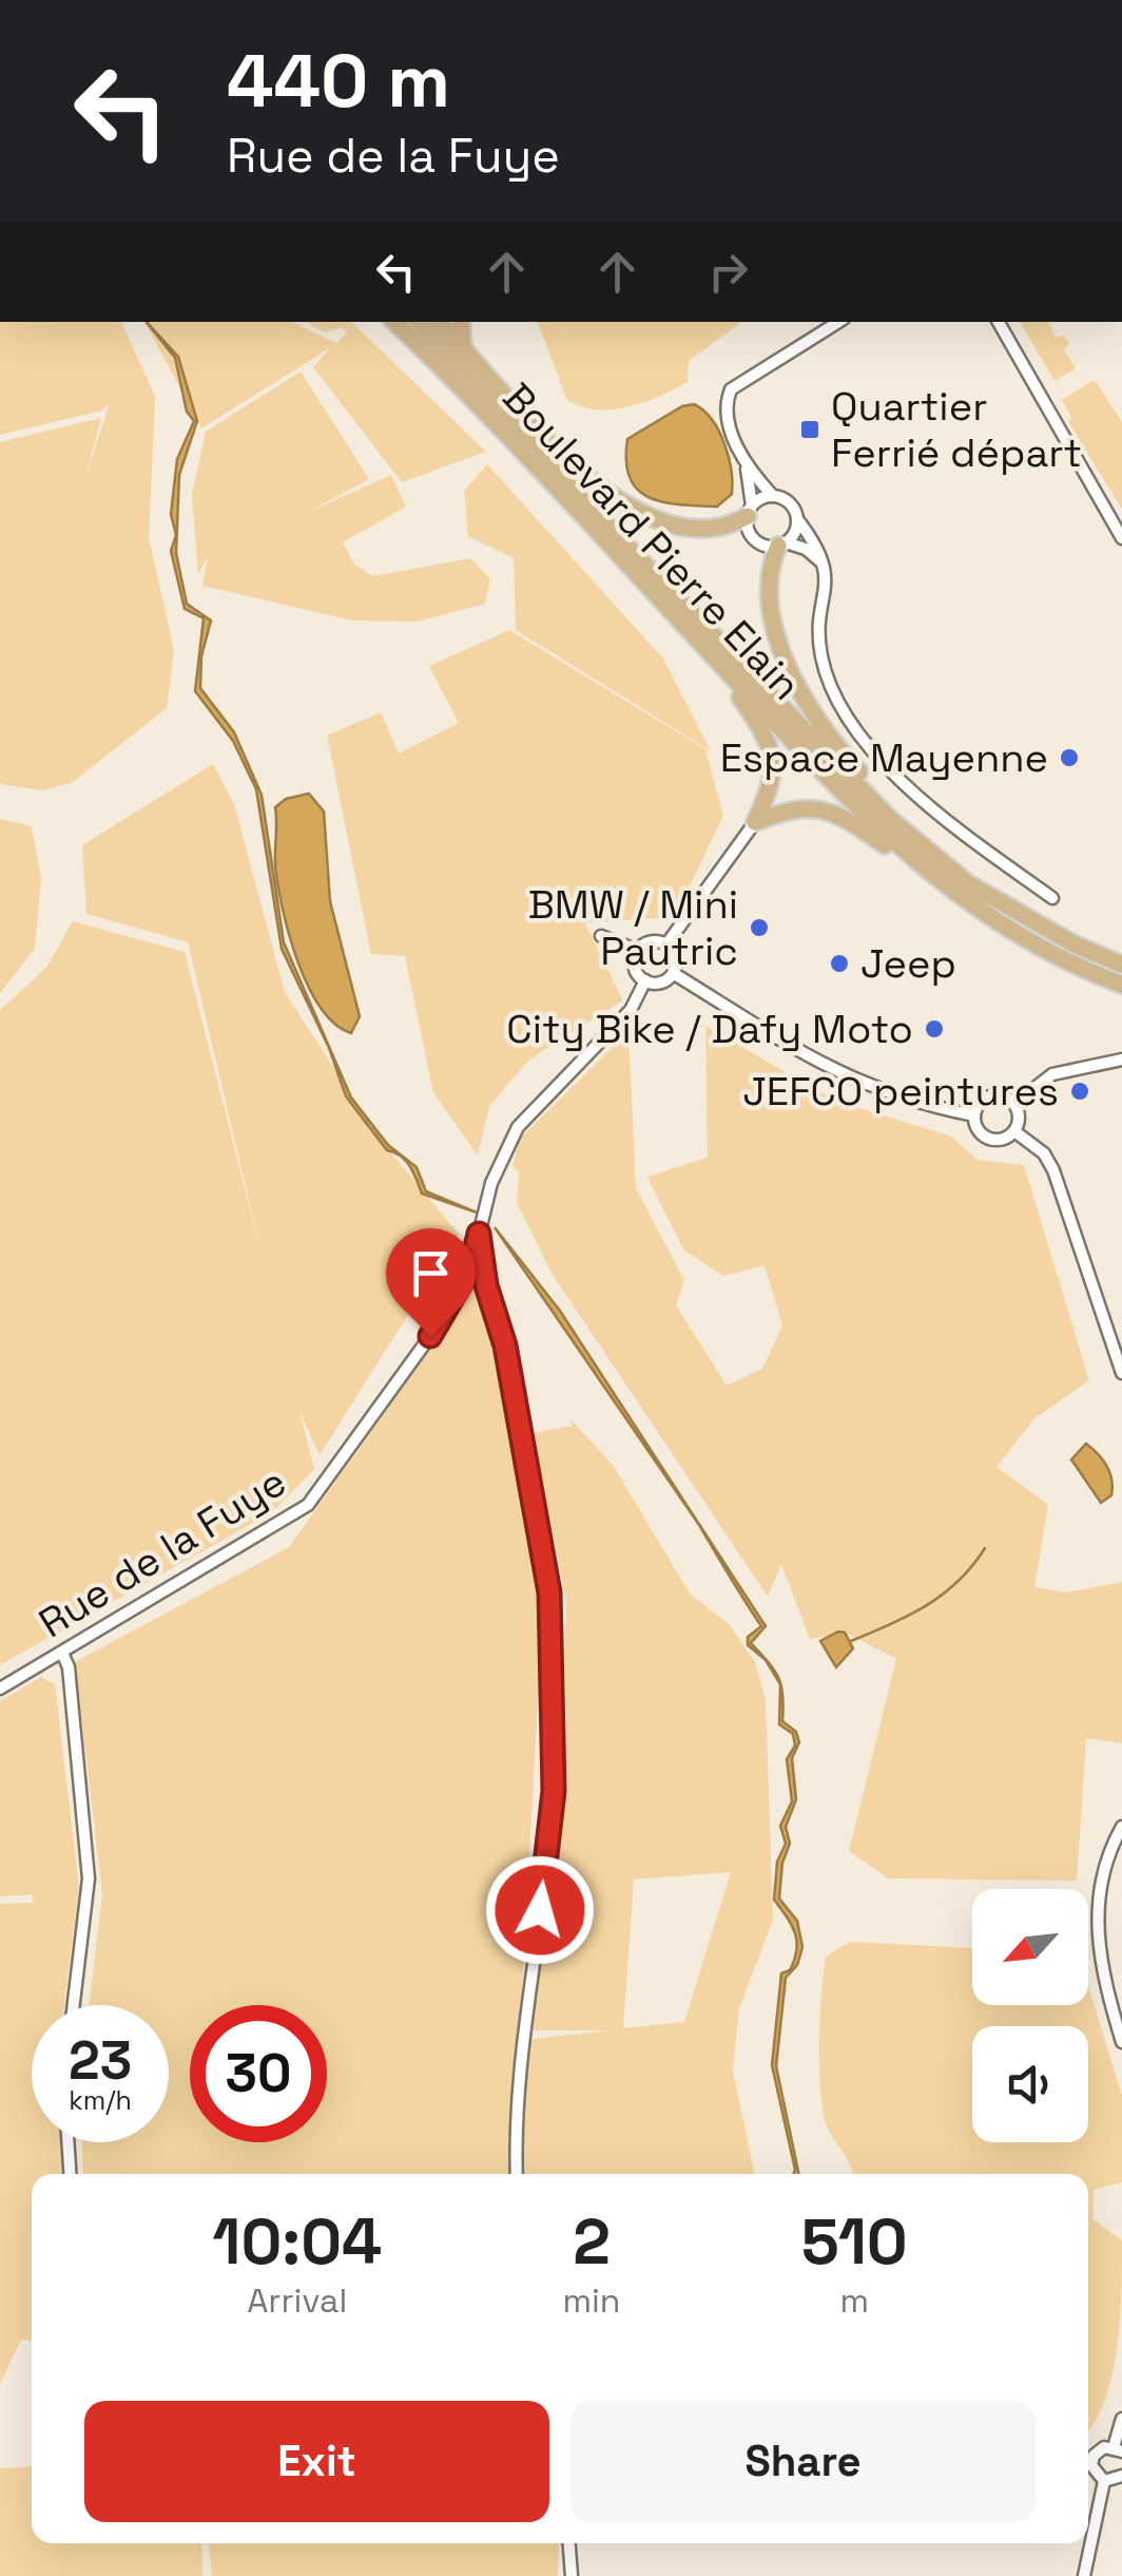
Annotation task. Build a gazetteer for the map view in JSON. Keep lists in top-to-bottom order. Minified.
{"streets":{"main road":["Boulevard Pierre Elain"],"street":["Rue de la Fuye"]},"places":{"transit":["Quartier Ferrié départ"],"other":["Espace Mayenne","BMW / Mini Pautric","Jeep","City Bike / Dafy Moto","JEFCO peintures"]},"north":"bottom left","page":{"turn":["440 m","Rue de la Fuye"],"speed":"23 km/h","limit":"30","eta":["10:04","Arrival","2","min","510","m"],"buttons":["Exit","Share"]}}
